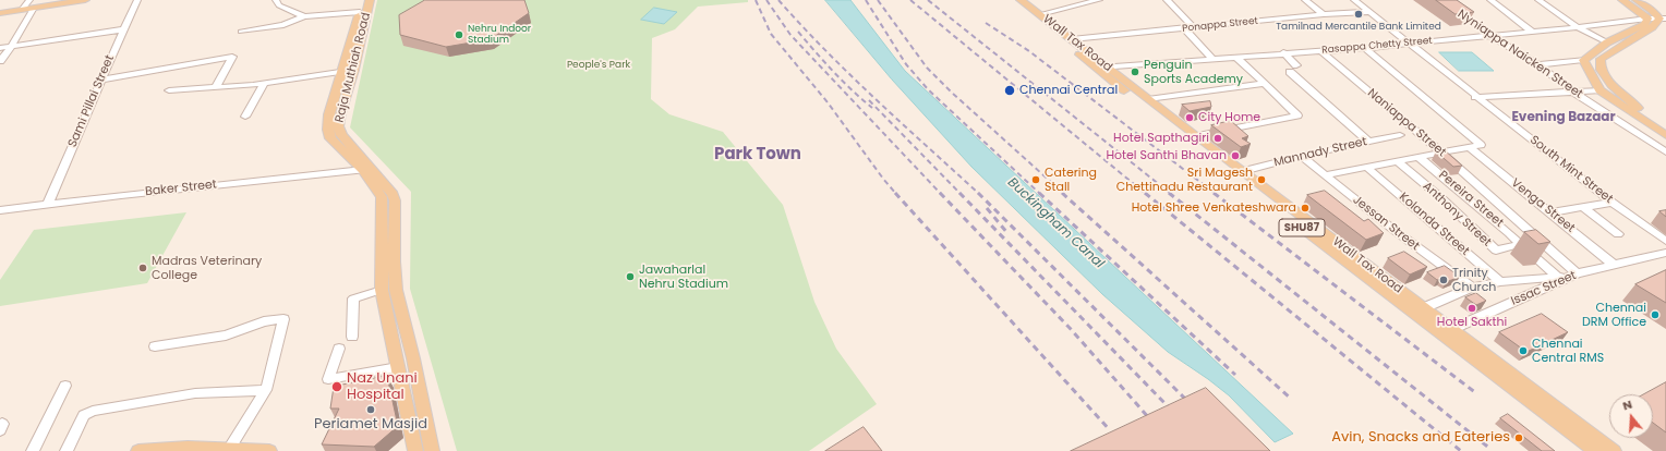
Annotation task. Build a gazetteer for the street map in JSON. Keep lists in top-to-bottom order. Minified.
{"streets":{"main road":["Wall Tax Road","Raja Muthiah Road","SHU87"],"street":["Ponappa Street","Rasappa Chetty Street","Nyniappa Naicken Street","Sami Pillai Street","Naniappa Street","Mannady Street","South Mint Street","Baker Street","Pereira Street","Venga Street","Anthony Street","Jessan Street","Kolanda Street","Issac Street"]},"crossings":[["Ponappa Street","Wall Tax Road"],["Ponappa Street","South Mint Street"],["Wall Tax Road","Rasappa Chetty Street"],["Wall Tax Road","Mannady Street"],["Wall Tax Road","Issac Street"],["Rasappa Chetty Street","Nyniappa Naicken Street"],["Rasappa Chetty Street","Naniappa Street"],["Rasappa Chetty Street","South Mint Street"],["Raja Muthiah Road","Baker Street"],["Sami Pillai Street","Baker Street"],["Naniappa Street","Pereira Street"],["Naniappa Street","Issac Street"],["Mannady Street","Jessan Street"],["Pereira Street","Anthony Street"],["Pereira Street","Issac Street"],["Venga Street","Issac Street"]],"districts":["Evening Bazaar","Park Town"],"water":["Buckingham Canal"],"parks":["People's Park"],"places":["Tamilnad Mercantile Bank Limited","Nehru Indoor Stadium","Penguin Sports Academy","Chennai Central","City Home","Hotel Sapthagiri","Hotel Santhi Bhavan","Catering Stall","Sri Magesh Chettinadu Restaurant","Hotel Shree Venkateshwara","Madras Veterinary College","Jawaharlal Nehru Stadium","Trinity Church","Hotel Sakthi","Chennai DRM Office","Chennai Central RMS","Naz Unani Hospital","Periamet Masjid","Avin, Snacks and Eateries"],"north":"top"}
